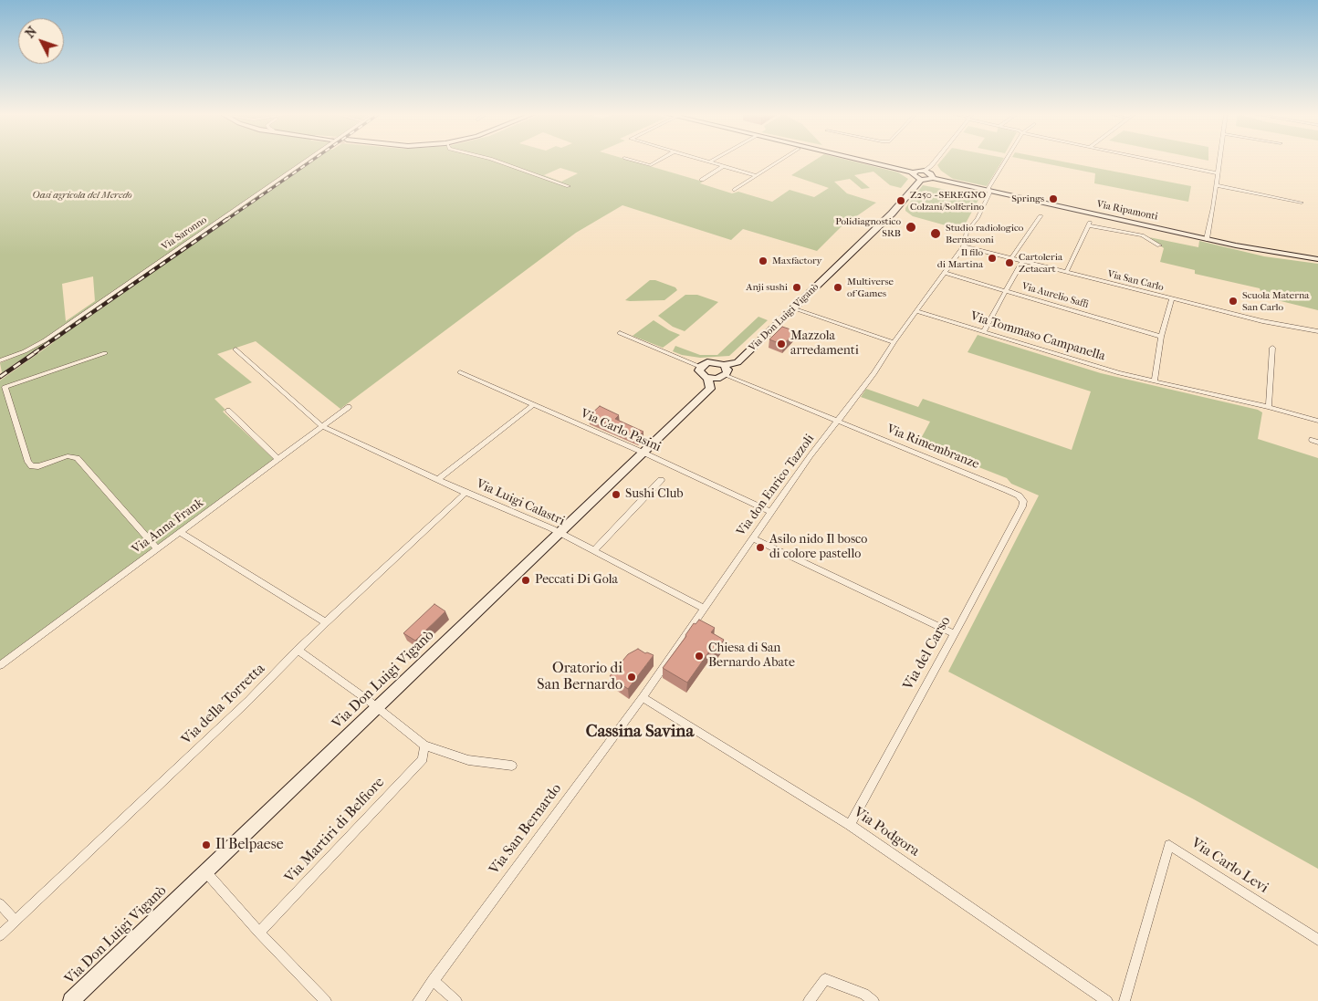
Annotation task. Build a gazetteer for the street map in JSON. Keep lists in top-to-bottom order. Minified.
{"streets":{"street":["Via Ripamonti","Via Saronno","Via San Carlo","Via Aurelio Saffi","Via Don Luigi Viganò","Via Tommaso Campanella","Via Carlo Pasini","Via Rimembranze","Via don Enrico Tazzoli","Via Luigi Calastri","Via Anna Frank","Via del Carso","Via della Torretta","Via San Bernardo","Via Martiri di Belfiore","Via Podgora","Via Carlo Levi"]},"crossings":[["Via San Carlo","Via don Enrico Tazzoli"],["Via Aurelio Saffi","Via don Enrico Tazzoli"],["Via Don Luigi Viganò","Via Carlo Pasini"],["Via Don Luigi Viganò","Via Luigi Calastri"],["Via Tommaso Campanella","Via don Enrico Tazzoli"],["Via Carlo Pasini","Via don Enrico Tazzoli"],["Via Rimembranze","Via don Enrico Tazzoli"],["Via Rimembranze","Via del Carso"],["Via don Enrico Tazzoli","Via Luigi Calastri"],["Via don Enrico Tazzoli","Via San Bernardo"],["Via don Enrico Tazzoli","Via Podgora"],["Via Luigi Calastri","Via Anna Frank"],["Via Luigi Calastri","Via della Torretta"],["Via del Carso","Via Podgora"],["Via San Bernardo","Via Podgora"]],"districts":["Cassina Savina"],"parks":["Oasi agricola del Meredo"],"places":["Springs","Z250 - SEREGNO Colzani/Solferino","Polidiagnostico SRB","Studio radiologico Bernasconi","Il filo di Martina","Maxfactory","Cartoleria Zetacart","Anji sushi","Multiverse of Games","Scuola Materna San Carlo","Mazzola arredamenti","Sushi Club","Asilo nido Il bosco di colore pastello","Peccati Di Gola","Chiesa di San Bernardo Abate","Oratorio di San Bernardo","Il Belpaese"],"north":"top left"}
